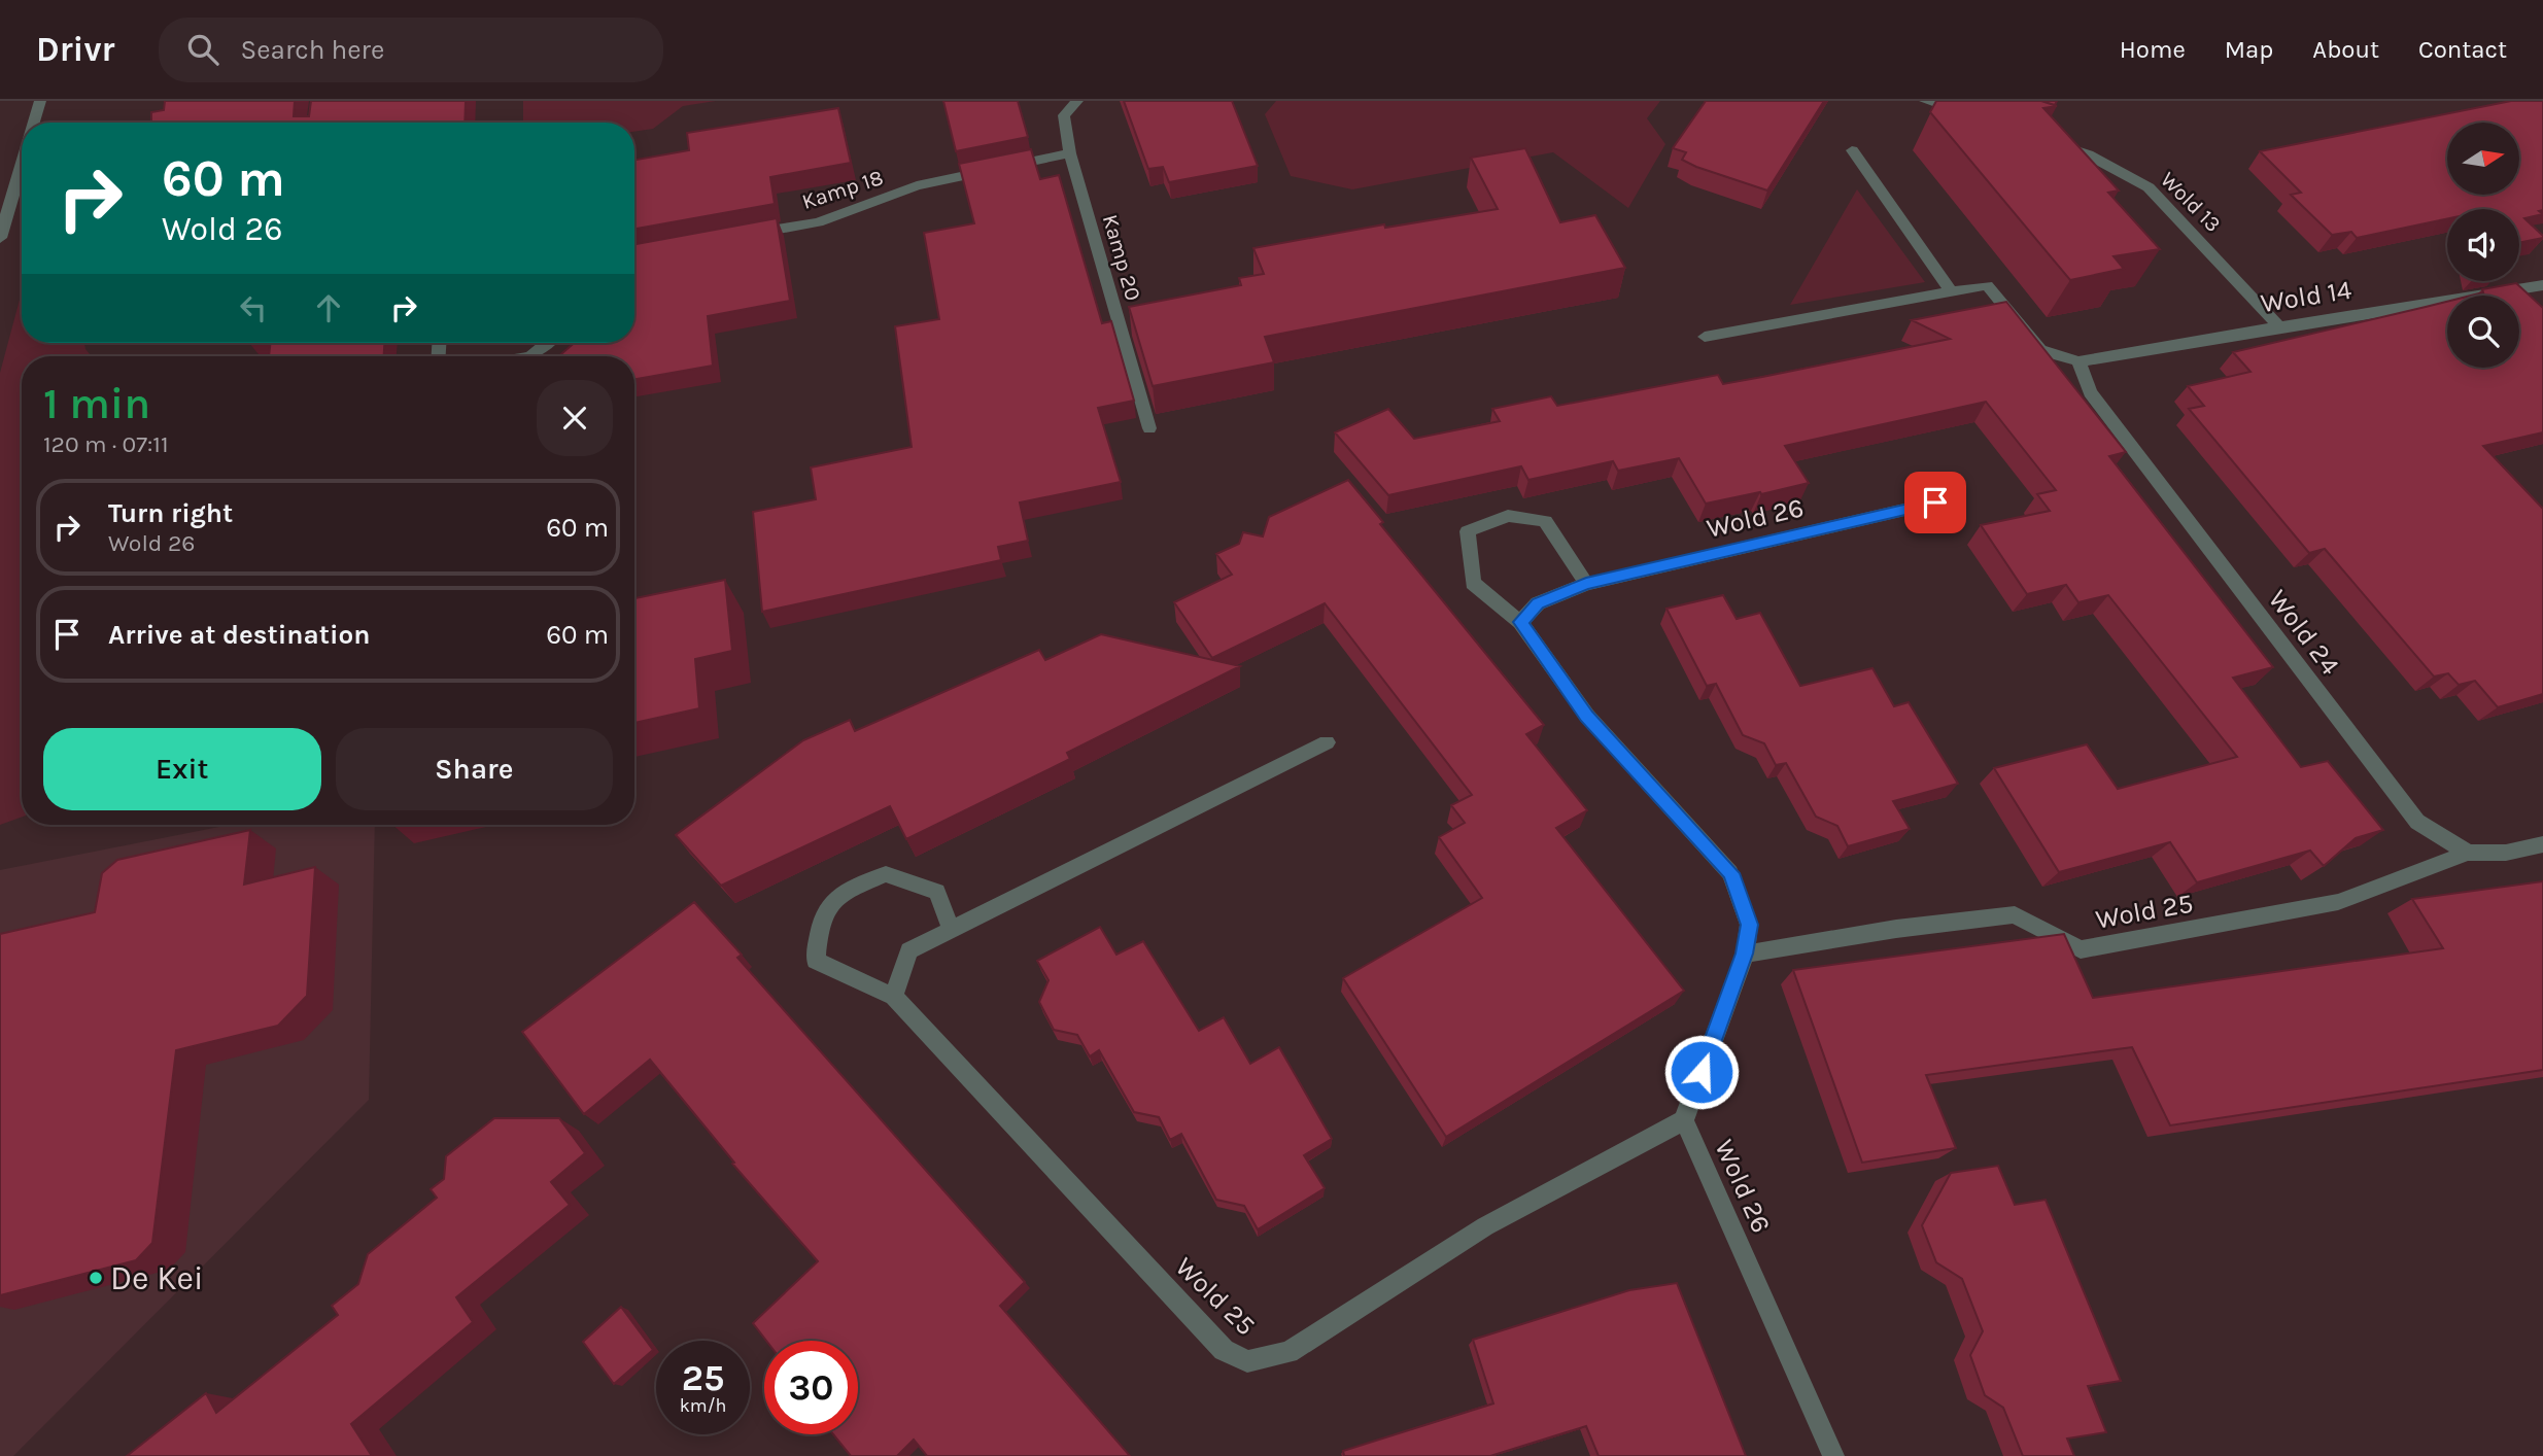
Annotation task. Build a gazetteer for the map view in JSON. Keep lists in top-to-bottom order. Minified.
{"streets":{"street":["Kamp 18","Wold 13","Kamp 20","Wold 14","Wold 26","Wold 24","Wold 25"]},"crossings":[["Kamp 18","Kamp 20"],["Wold 13","Wold 14"],["Wold 14","Wold 24"],["Wold 26","Wold 25"],["Wold 24","Wold 25"]],"places":["De Kei"],"north":"right","page":{"header":"Drivr","search":"Search here","nav":["Home","Map","About","Contact"],"turn":["60 m","Wold 26"],"heading":["1 min","120 m · 07:11"],"list":[{"name":"Turn right","note":"Wold 26","value":"60 m"},{"name":"Arrive at destination","value":"60 m"}],"buttons":["Exit","Share"],"speed":"25 km/h","limit":"30"}}
